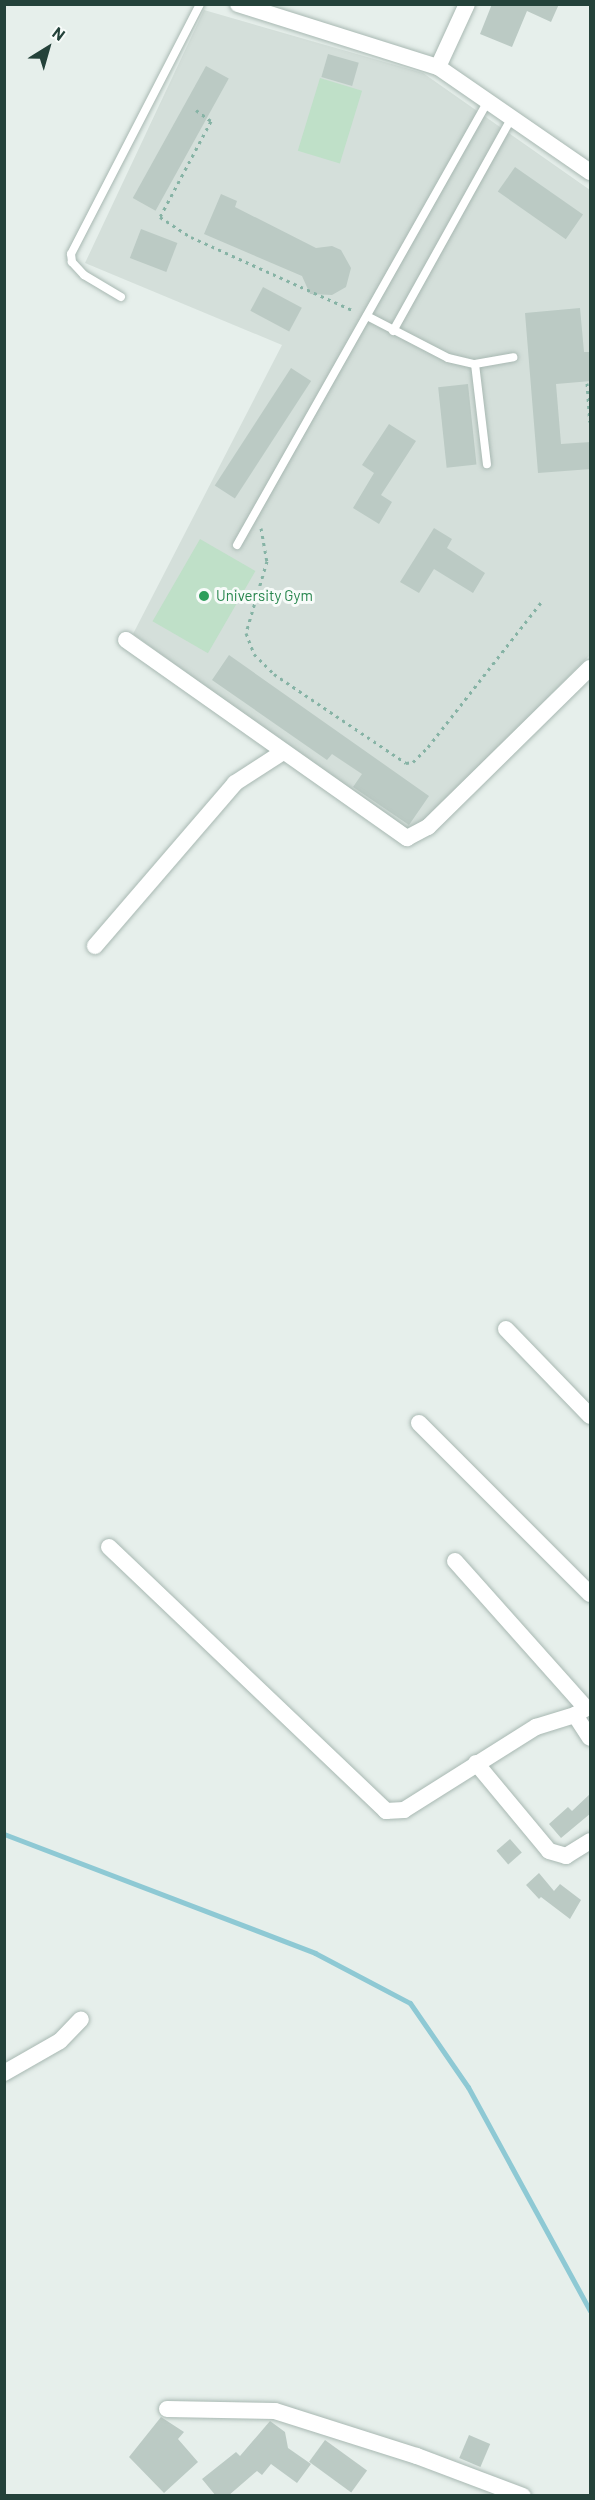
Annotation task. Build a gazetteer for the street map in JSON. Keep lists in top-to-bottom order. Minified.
{"places":["University Gym"],"north":"top right"}
